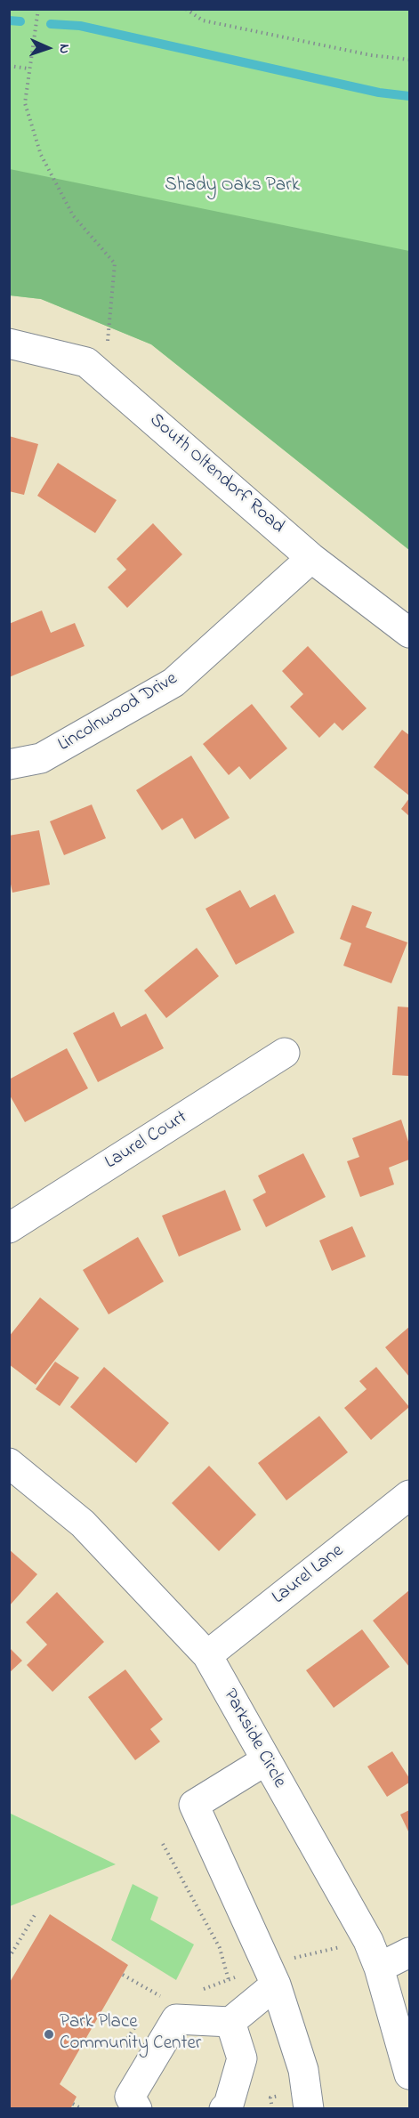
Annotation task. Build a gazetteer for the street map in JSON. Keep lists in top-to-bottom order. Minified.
{"streets":{"street":["South Oltendorf Road","Lincolnwood Drive","Laurel Court","Laurel Lane","Parkside Circle"]},"crossings":[["South Oltendorf Road","Lincolnwood Drive"],["Laurel Lane","Parkside Circle"]],"parks":["Shady Oaks Park"],"places":["Park Place Community Center"],"north":"right"}
